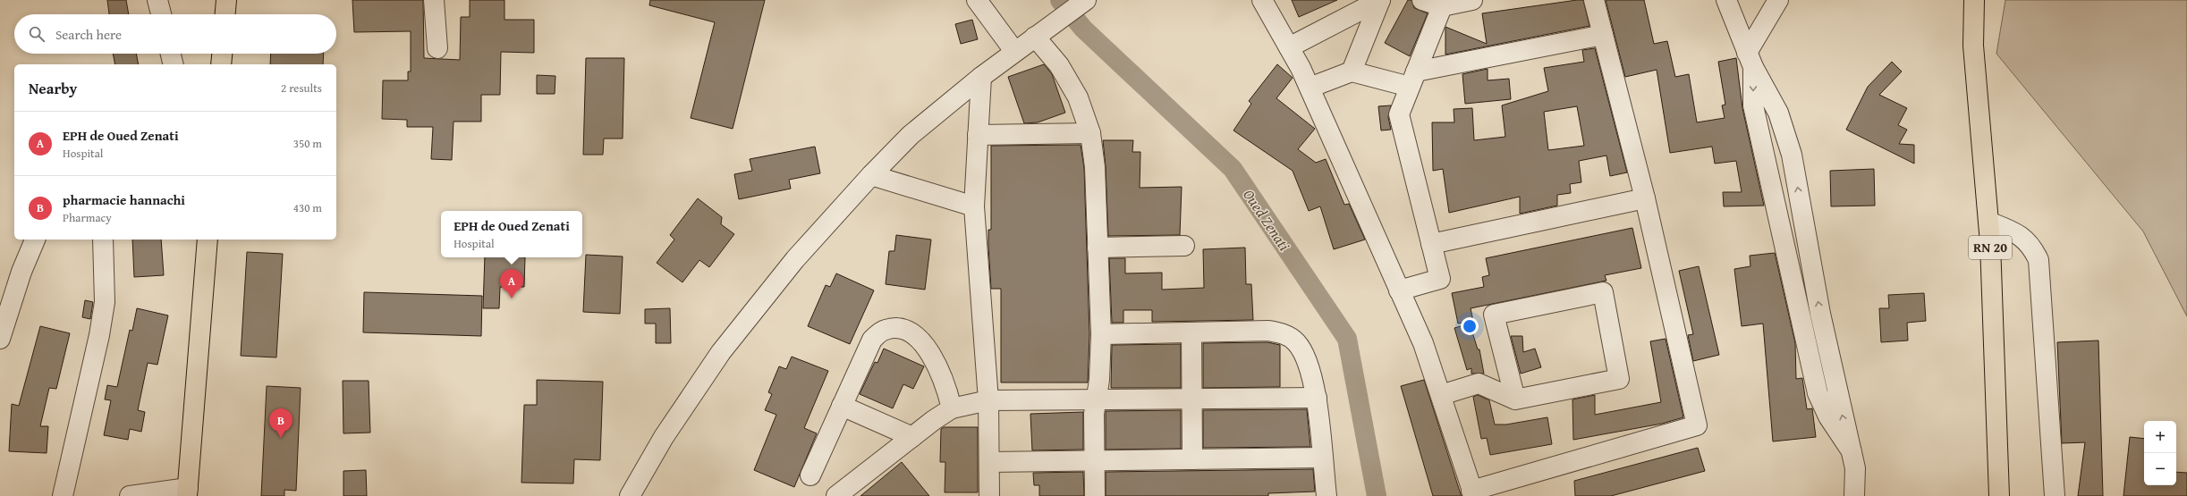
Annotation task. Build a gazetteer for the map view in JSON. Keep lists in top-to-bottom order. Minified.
{"streets":{"main road":["RN 20"]},"water":["Oued Zenati"],"page":{"search":"Search here","heading":["Nearby","2 results"],"list":[{"mark":"A","name":"EPH de Oued Zenati","note":"Hospital","value":"350 m"},{"mark":"B","name":"pharmacie hannachi","note":"Pharmacy","value":"430 m"}],"popup":["EPH de Oued Zenati","Hospital"],"pins":["A","B"],"map_buttons":["+","−"]}}
